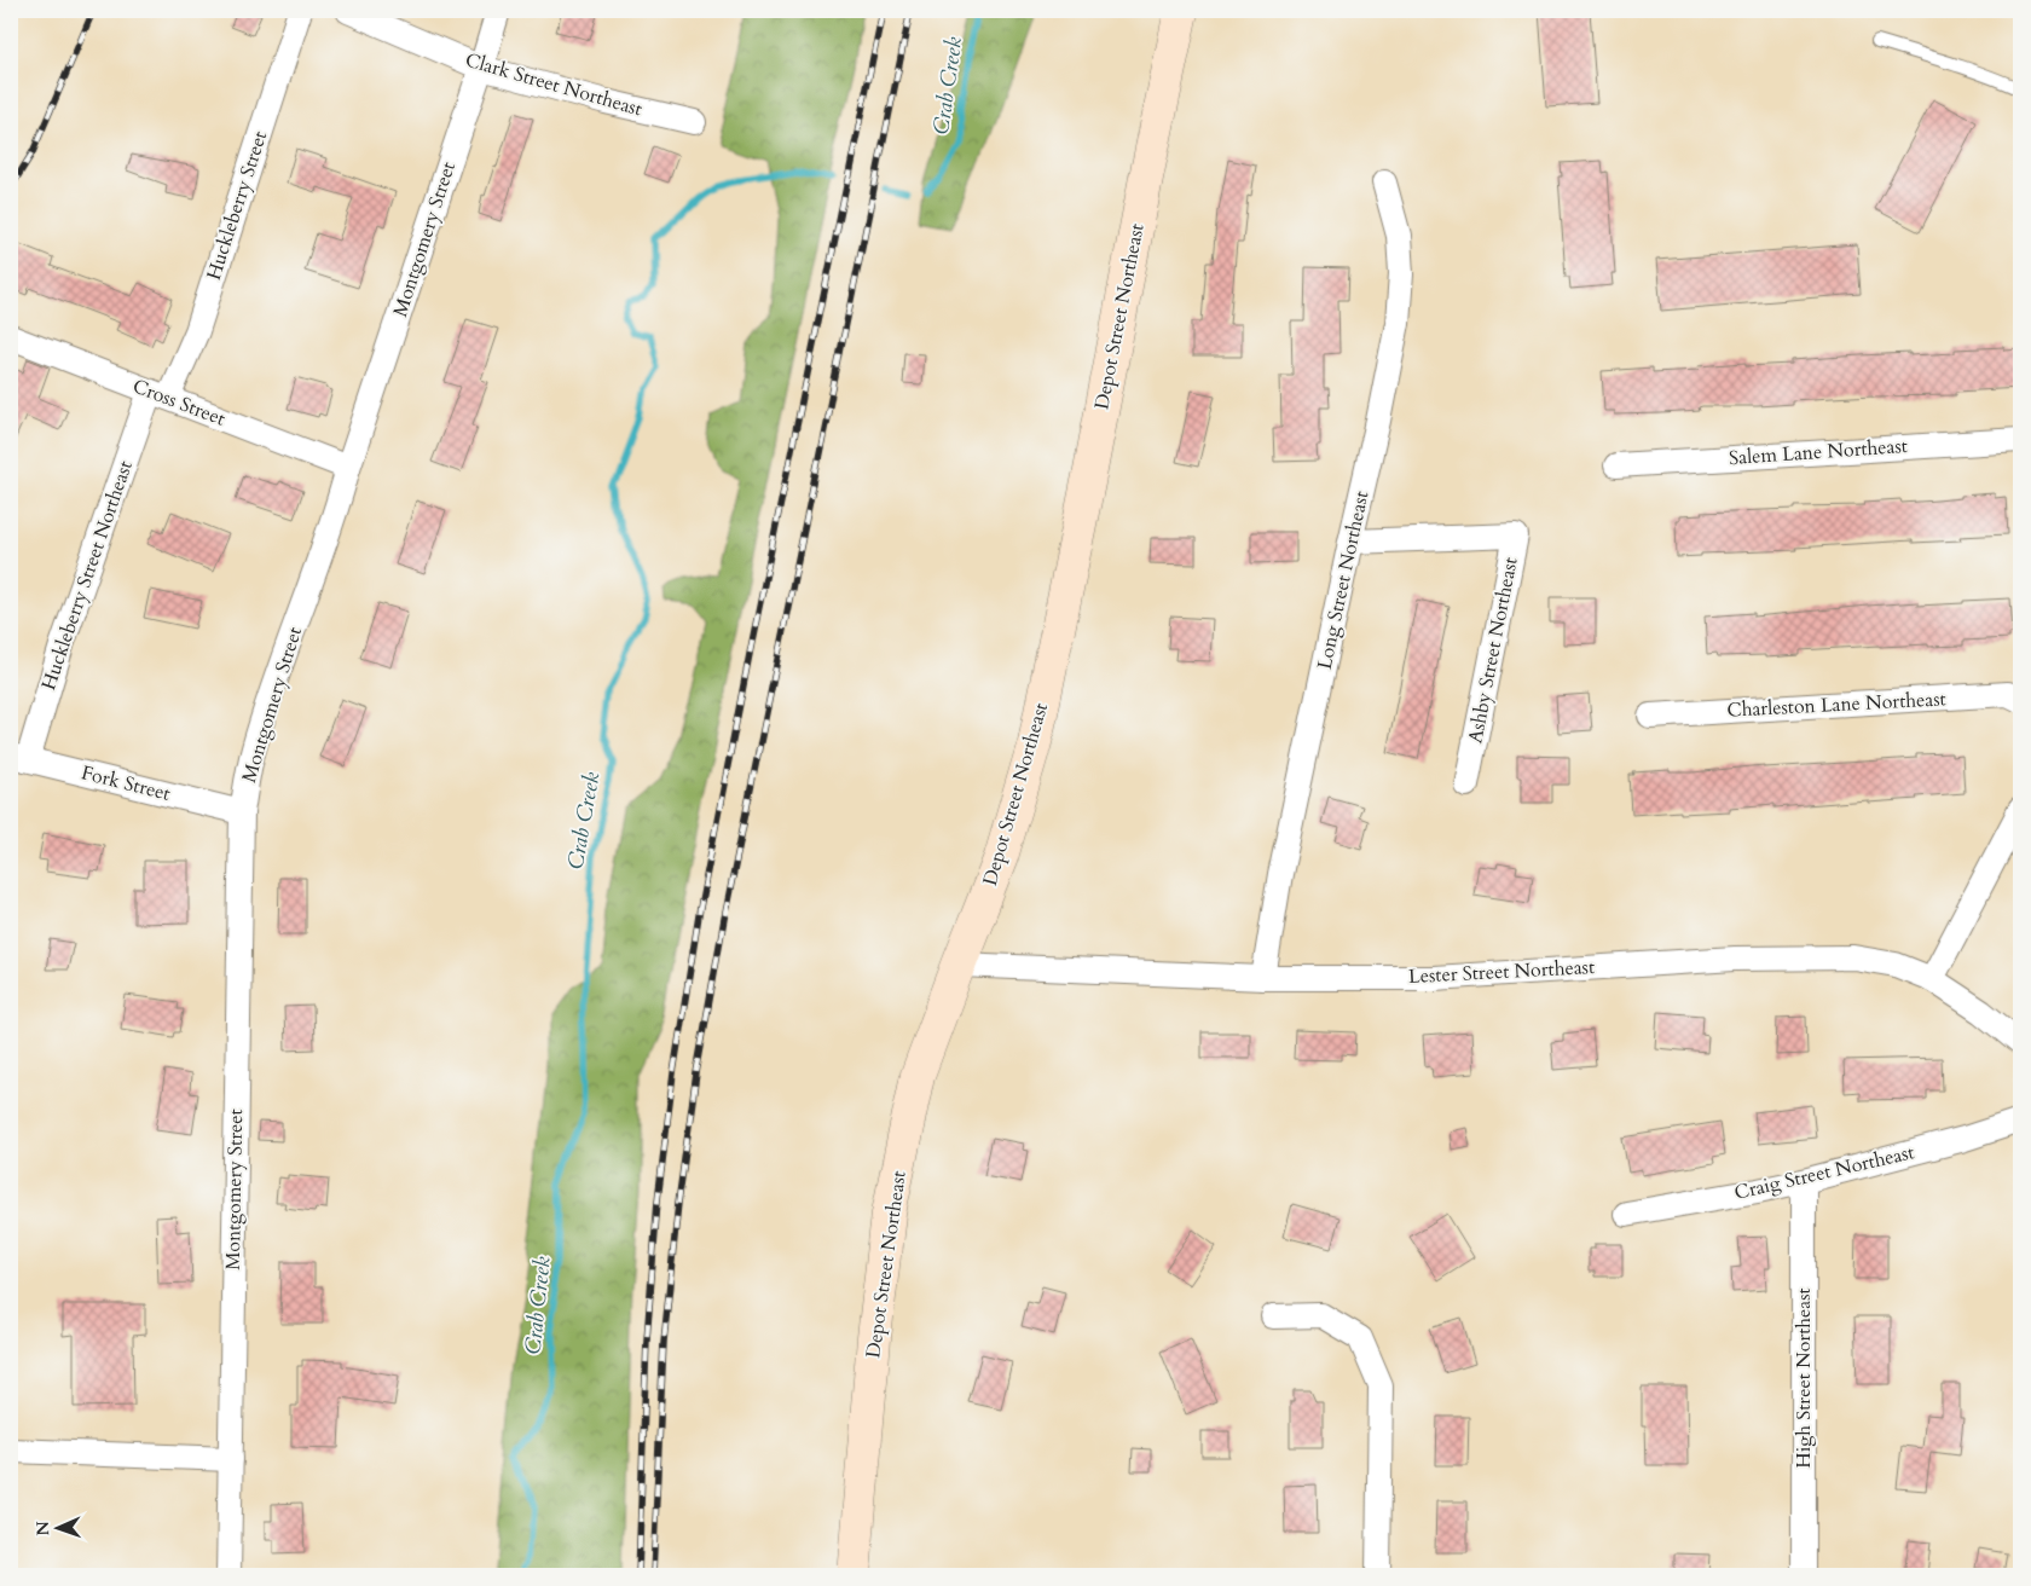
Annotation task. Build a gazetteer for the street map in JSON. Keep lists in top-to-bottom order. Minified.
{"streets":{"main road":["Depot Street Northeast"],"street":["Clark Street Northeast","Huckleberry Street","Montgomery Street","Cross Street","Salem Lane Northeast","Huckleberry Street Northeast","Long Street Northeast","Ashby Street Northeast","Charleston Lane Northeast","Fork Street","Lester Street Northeast","Craig Street Northeast","High Street Northeast"]},"crossings":[["Clark Street Northeast","Montgomery Street"],["Huckleberry Street","Cross Street"],["Huckleberry Street","Huckleberry Street Northeast"],["Montgomery Street","Cross Street"],["Montgomery Street","Fork Street"],["Depot Street Northeast","Lester Street Northeast"],["Cross Street","Huckleberry Street Northeast"],["Huckleberry Street Northeast","Fork Street"],["Long Street Northeast","Ashby Street Northeast"],["Long Street Northeast","Lester Street Northeast"],["Craig Street Northeast","High Street Northeast"]],"water":["Crab Creek"],"north":"left"}
